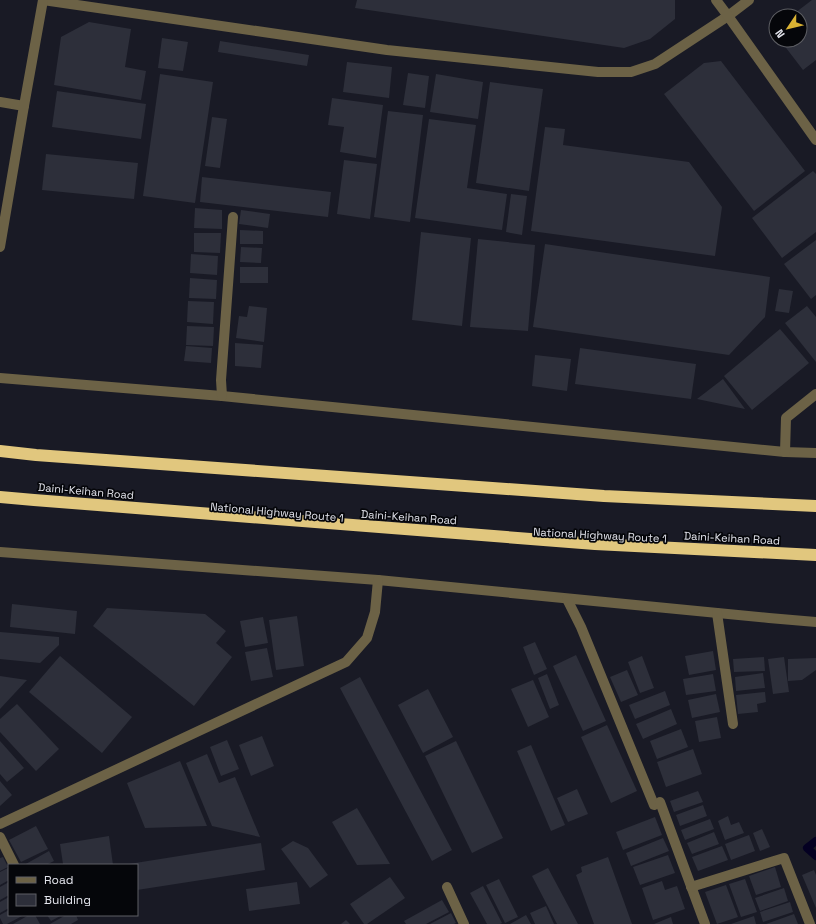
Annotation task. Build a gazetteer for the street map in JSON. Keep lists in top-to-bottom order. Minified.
{"streets":{"highway":["Daini-Keihan Road","National Highway Route 1"]},"legend":["Road","Building"],"north":"bottom left"}
